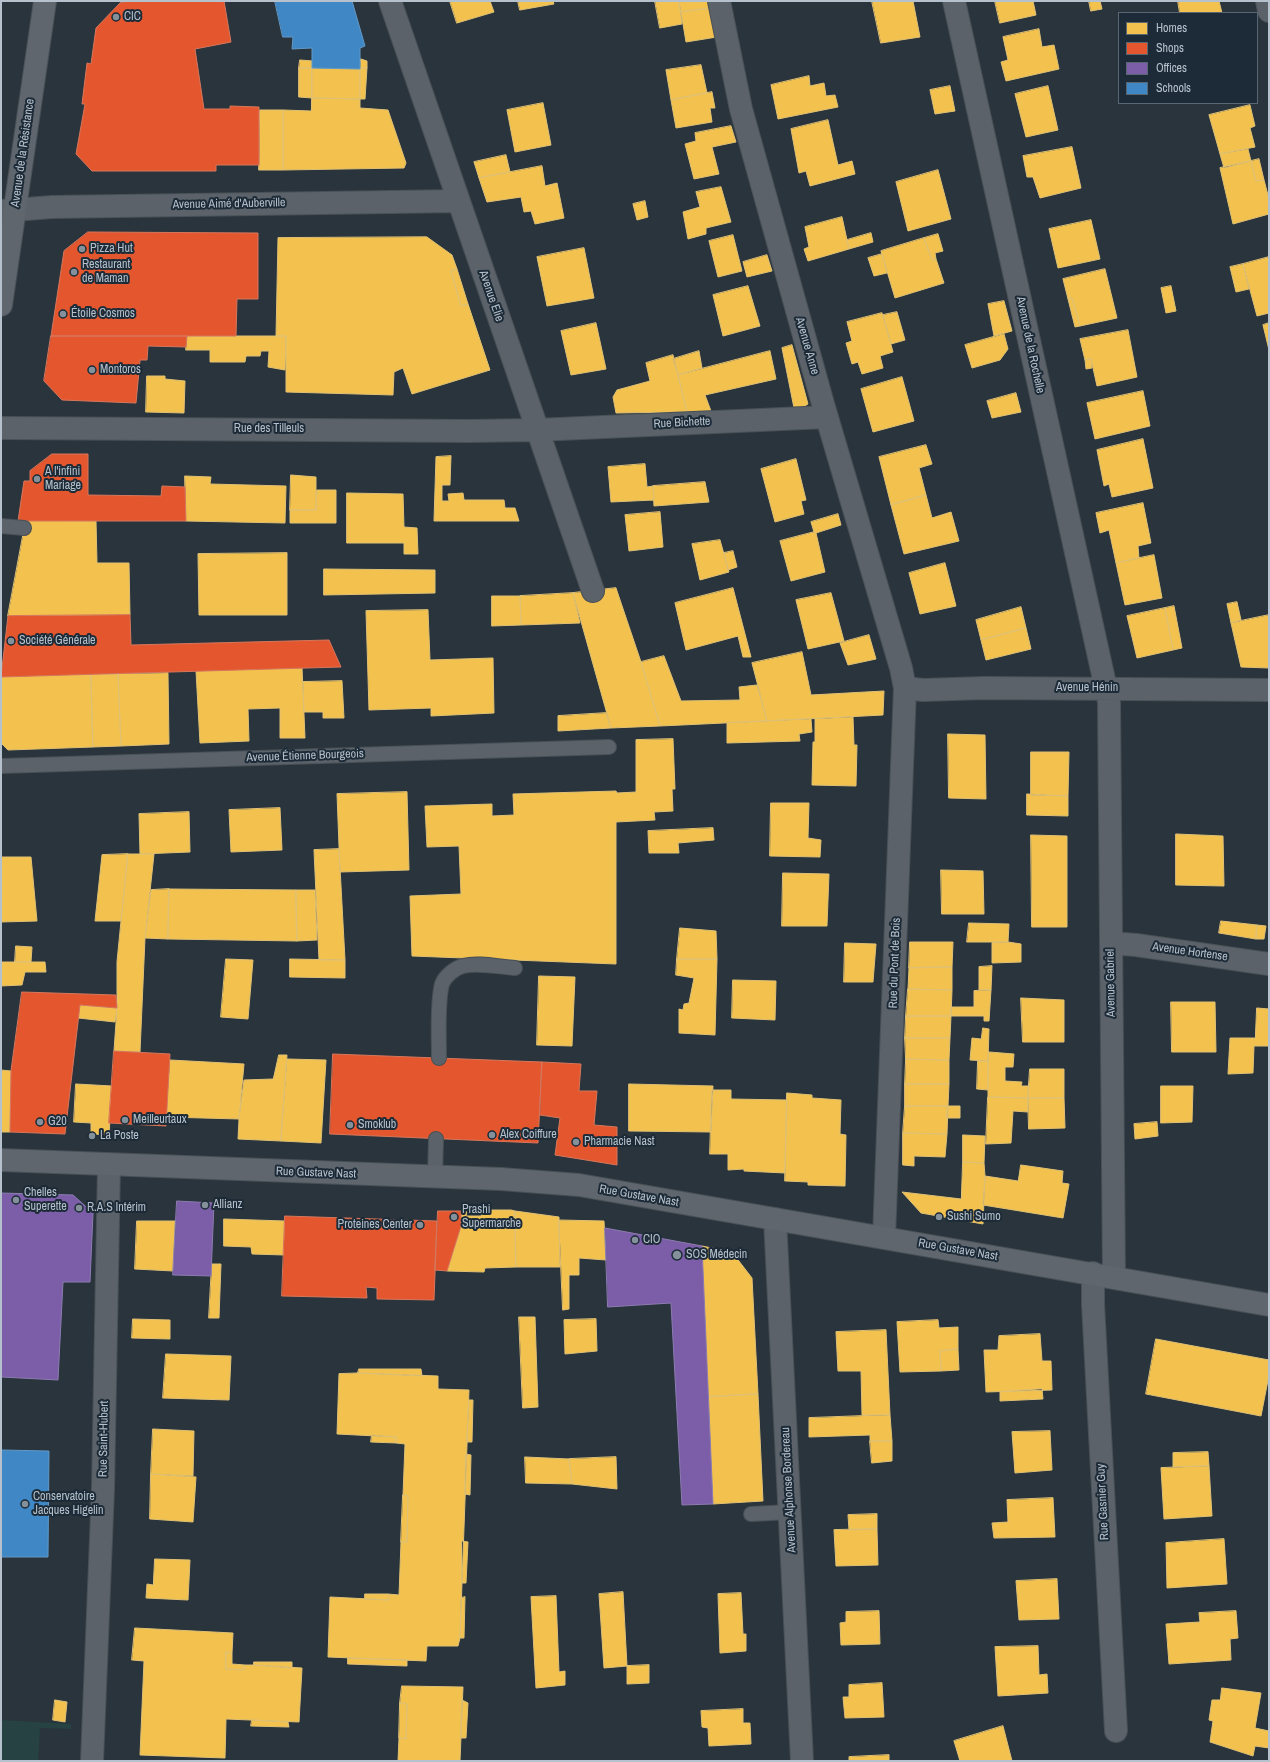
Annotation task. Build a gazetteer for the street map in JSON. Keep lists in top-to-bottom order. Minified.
{"streets":{"street":["Avenue de la Résistance","Avenue Aimé d'Auberville","Avenue Elie","Avenue de la Rochelle","Avenue Anne","Rue Bichette","Rue des Tilleuls","Avenue Hénin","Avenue Hortense","Rue du Pont de Bois","Avenue Gabriel","Rue Gustave Nast","Rue Saint-Hubert","Avenue Alphonse Bordereau","Rue Gasnier Guy"],"lane":["Avenue Étienne Bourgeois"]},"crossings":[["Avenue de la Résistance","Avenue Aimé d'Auberville"],["Avenue Aimé d'Auberville","Avenue Elie"],["Avenue Elie","Rue Bichette"],["Avenue Elie","Rue des Tilleuls"],["Avenue de la Rochelle","Avenue Hénin"],["Avenue de la Rochelle","Avenue Gabriel"],["Avenue Anne","Rue Bichette"],["Avenue Anne","Avenue Hénin"],["Avenue Anne","Rue du Pont de Bois"],["Rue Bichette","Rue des Tilleuls"],["Avenue Hénin","Rue du Pont de Bois"],["Avenue Hénin","Avenue Gabriel"],["Avenue Hortense","Avenue Gabriel"],["Rue du Pont de Bois","Rue Gustave Nast"],["Avenue Gabriel","Rue Gustave Nast"],["Rue Gustave Nast","Rue Saint-Hubert"],["Rue Gustave Nast","Avenue Alphonse Bordereau"],["Rue Gustave Nast","Rue Gasnier Guy"]],"places":["CIC","Pizza Hut","Restaurant de Maman","Étoile Cosmos","Montoros","A l'infini Mariage","Société Générale","Meilleurtaux","G20","Smoklub","Alex Coiffure","La Poste","Pharmacie Nast","Chelles Superette","Allianz","R.A.S Intérim","Prashi Supermarche","Sushi Sumo","Proteines Center","CIO","SOS Médecin","Conservatoire Jacques Higelin"],"legend":["Homes","Shops","Offices","Schools"]}
